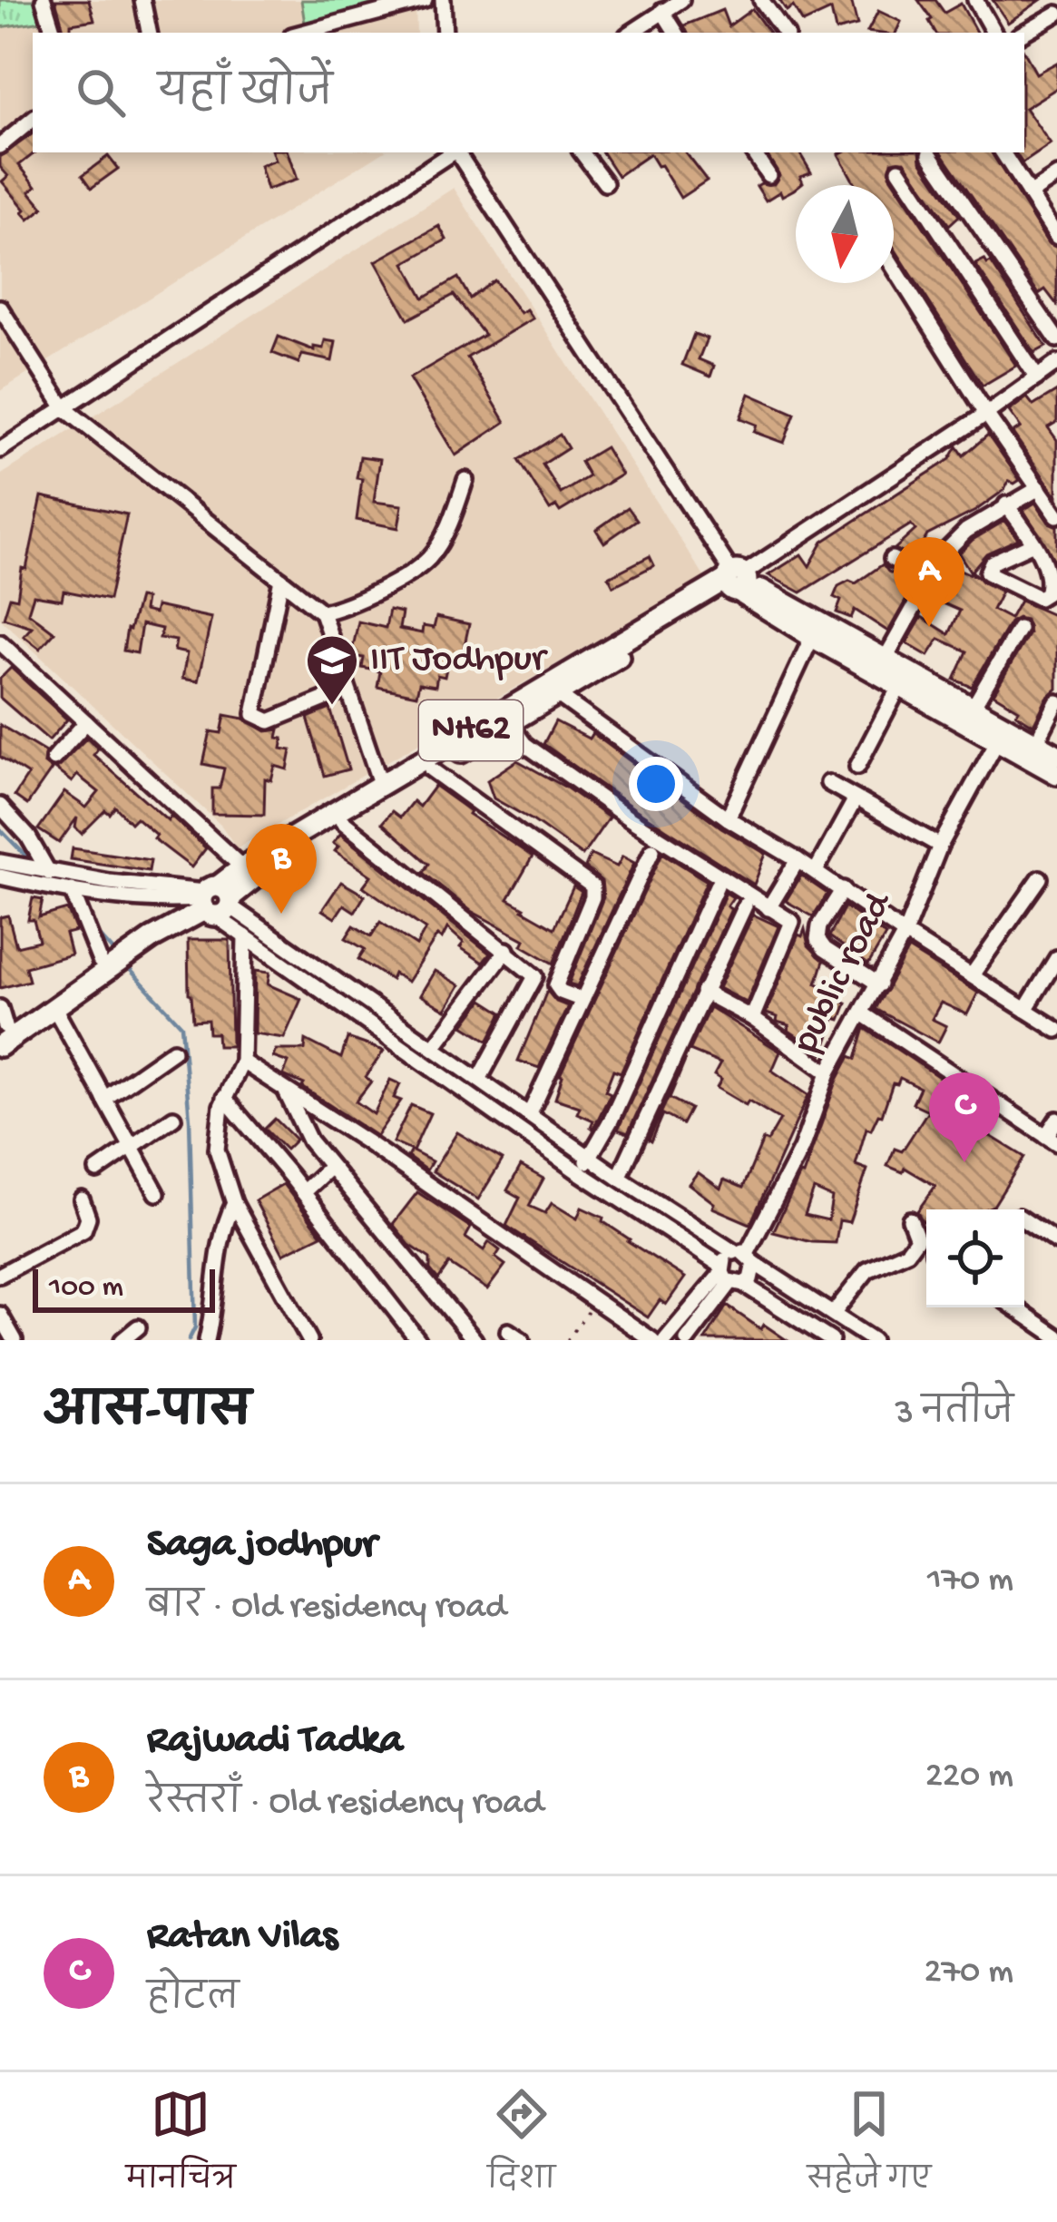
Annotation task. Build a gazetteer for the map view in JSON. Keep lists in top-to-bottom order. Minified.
{"streets":{"highway":["NH62"],"street":["public road"]},"places":{"school or university":["IIT Jodhpur"]},"scale_bar":"100 m","north":"bottom","page":{"search":"यहाँ खोजें","pins":["A","B","C"],"scale":"100 m","heading":["आस-पास","3 नतीजे"],"list":[{"mark":"A","name":"Saga jodhpur","note":"बार · Old residency road","value":"170 m"},{"mark":"B","name":"Rajwadi Tadka","note":"रेस्तराँ · Old residency road","value":"220 m"},{"mark":"C","name":"Ratan Vilas","note":"होटल","value":"270 m"}],"nav":["मानचित्र","दिशा","सहेजे गए"]}}
